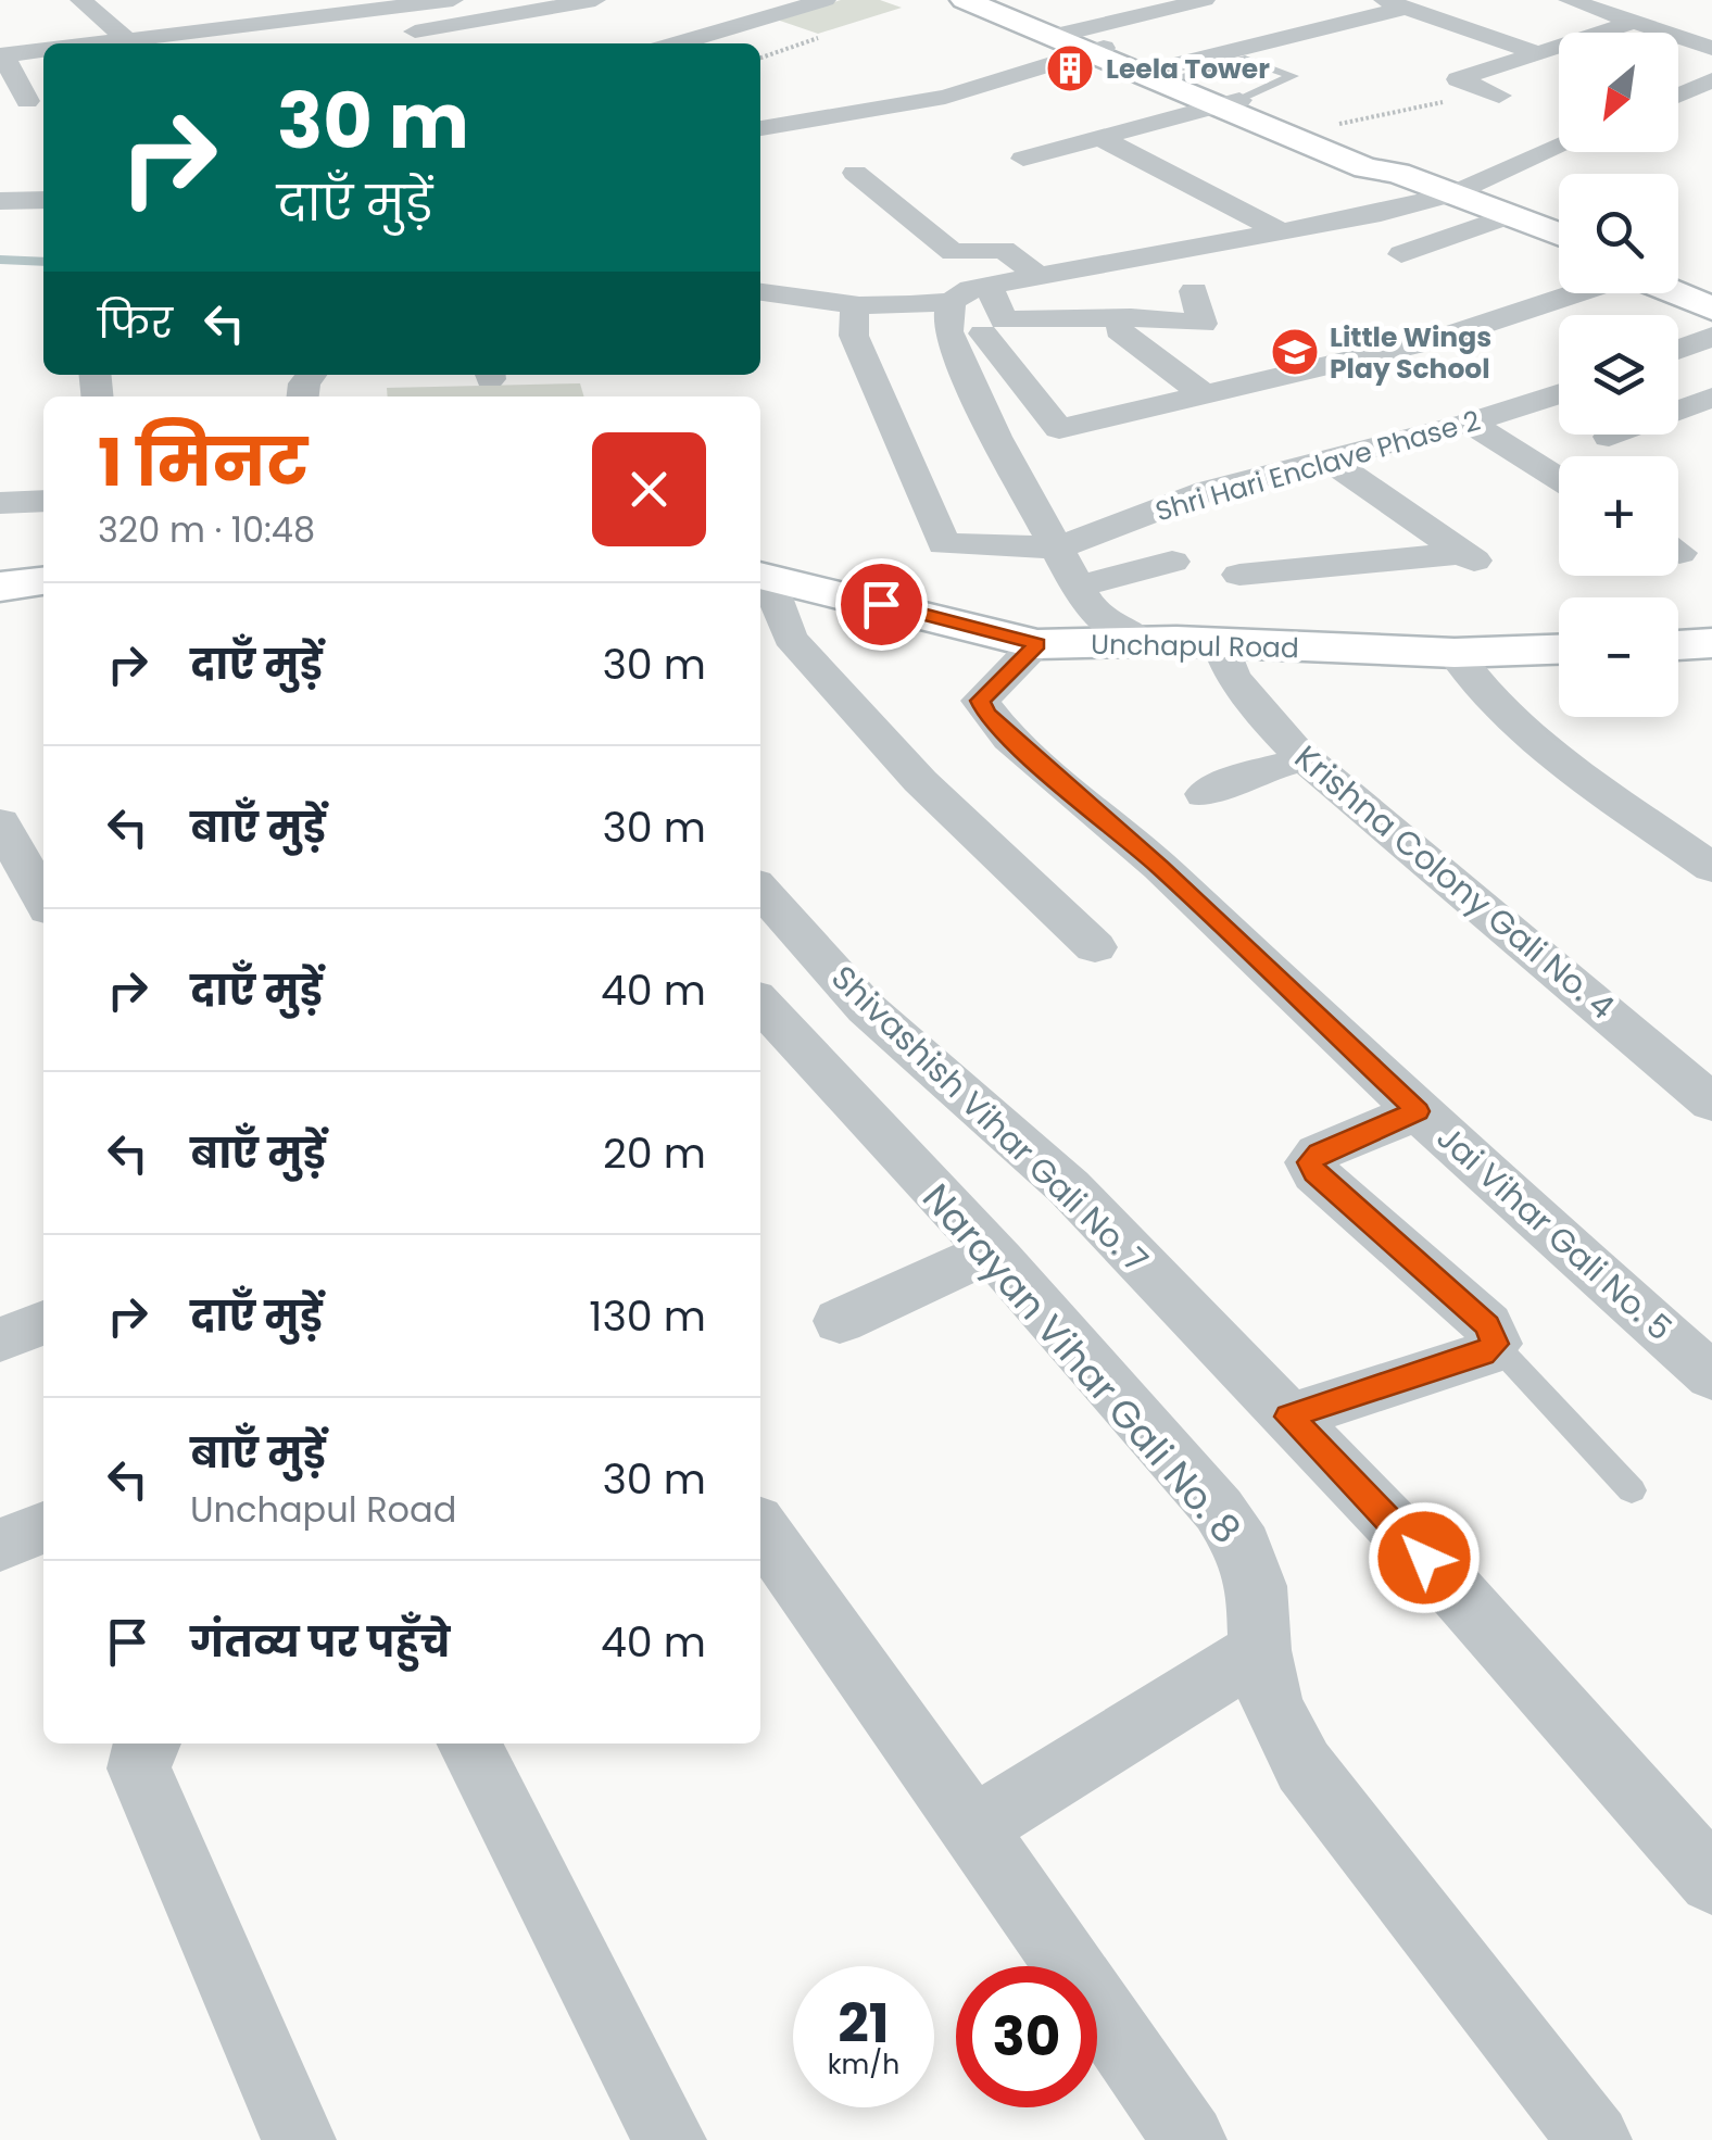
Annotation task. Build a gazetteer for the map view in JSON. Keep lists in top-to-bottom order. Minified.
{"streets":{"main road":["Unchapul Road"],"street":["Shri Hari Enclave Phase 2","Krishna Colony Gali No. 4","Shivashish Vihar Gali No. 7","Jai Vihar Gali No. 5","Narayan Vihar Gali No. 8"]},"crossings":[["Unchapul Road","Krishna Colony Gali No. 4"],["Unchapul Road","Jai Vihar Gali No. 5"]],"places":{"building":["Leela Tower"],"school or university":["Little Wings Play School"]},"north":"bottom left","page":{"map_buttons":["+","−"],"turn":["30 m","दाएँ मुड़ें"],"then":"फिर","heading":["1 मिनट","320 m · 10:48"],"list":[{"name":"दाएँ मुड़ें","value":"30 m"},{"name":"बाएँ मुड़ें","value":"30 m"},{"name":"दाएँ मुड़ें","value":"40 m"},{"name":"बाएँ मुड़ें","value":"20 m"},{"name":"दाएँ मुड़ें","value":"130 m"},{"name":"बाएँ मुड़ें","note":"Unchapul Road","value":"30 m"},{"name":"गंतव्य पर पहुँचे","value":"40 m"}],"speed":"21 km/h","limit":"30"}}
